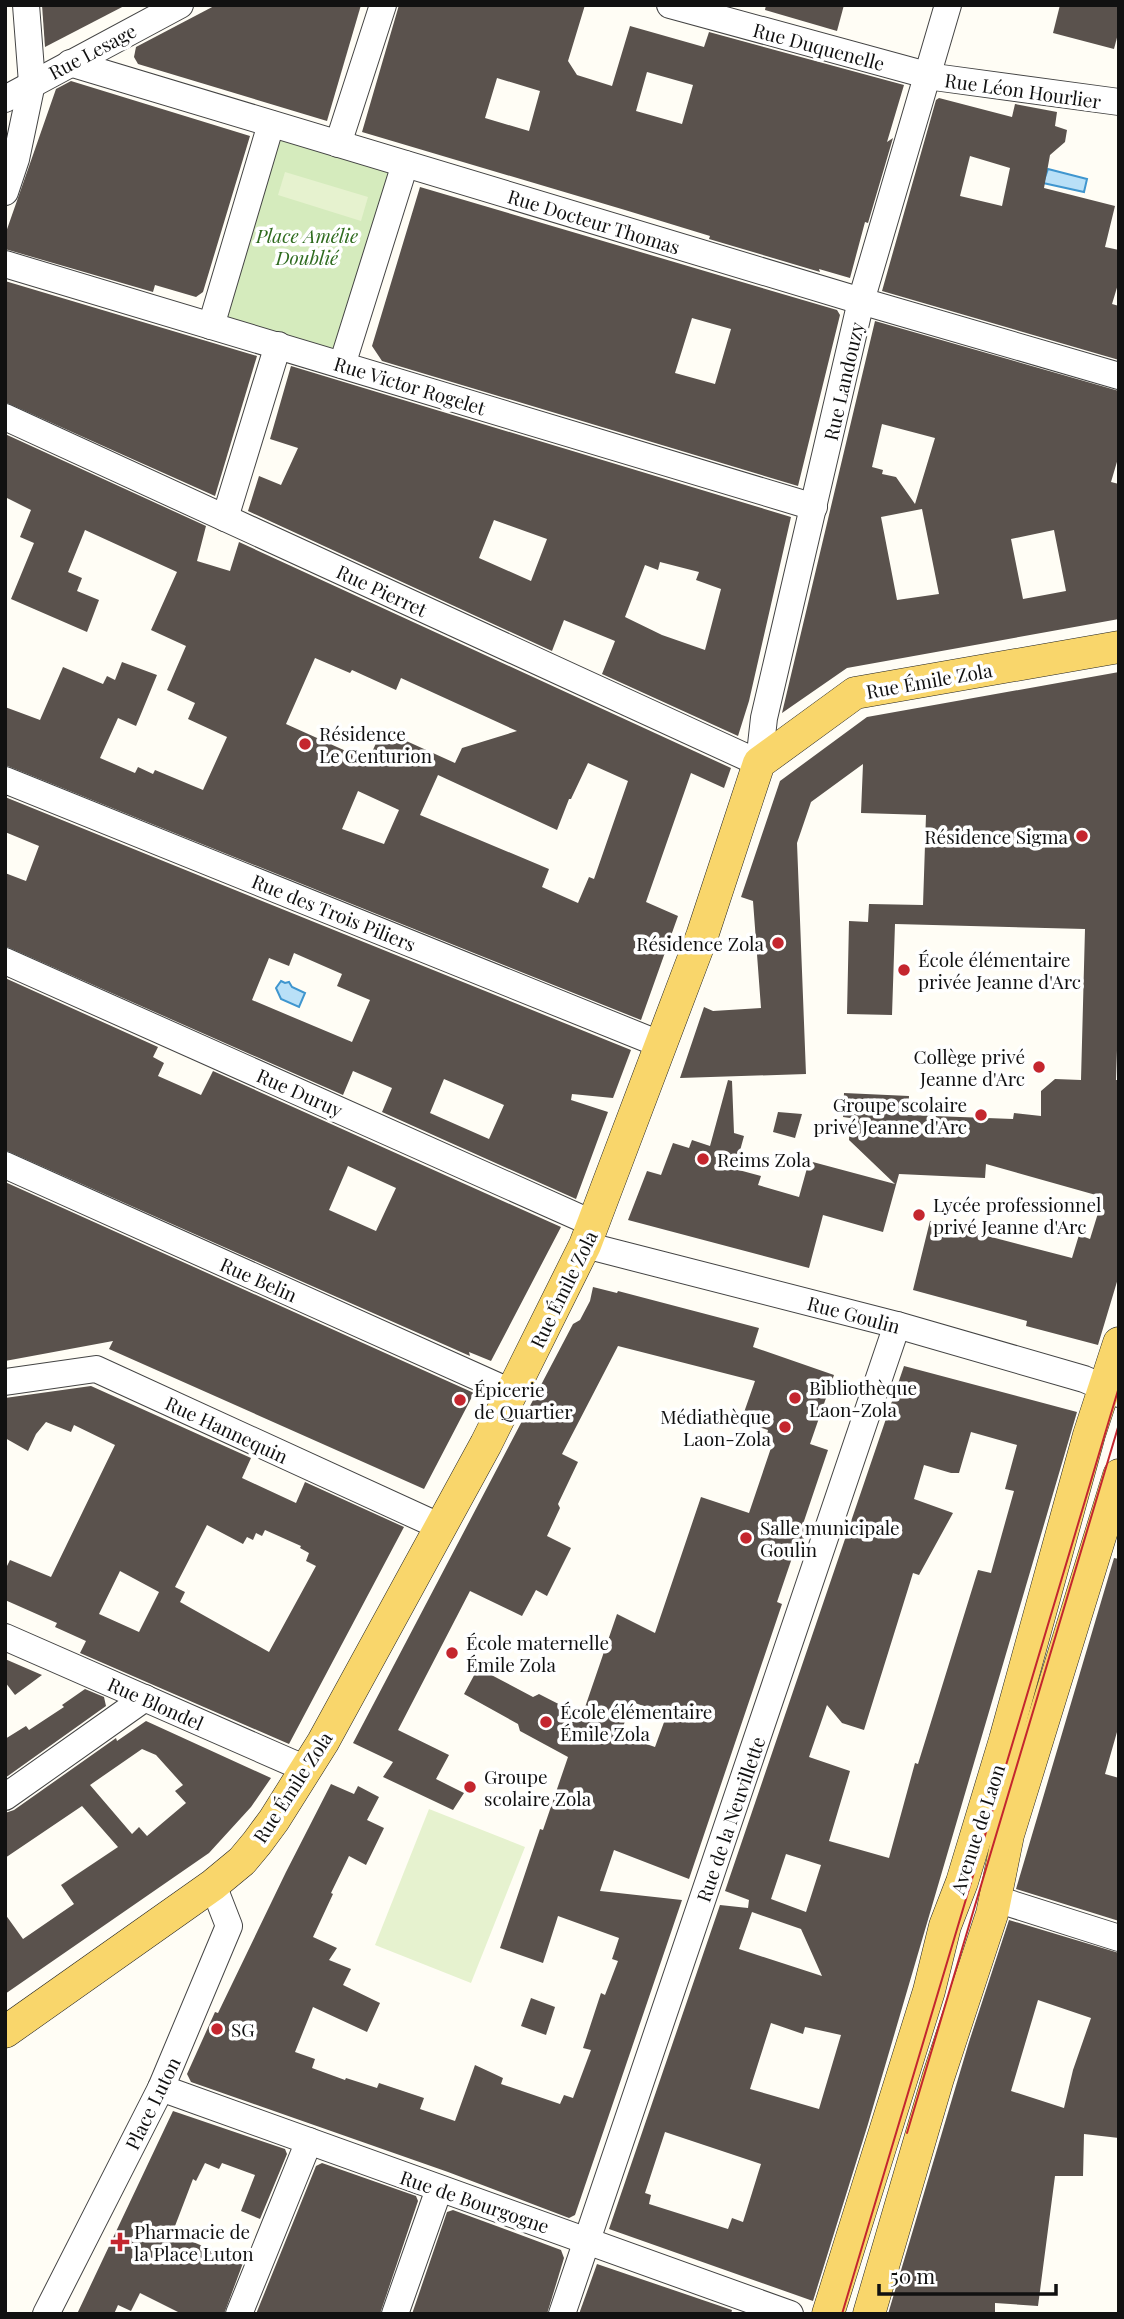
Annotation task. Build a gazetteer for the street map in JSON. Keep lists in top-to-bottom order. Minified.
{"streets":{"main road":["Rue Émile Zola","Avenue de Laon"],"street":["Rue Duquenelle","Rue Lesage","Rue Léon Hourlier","Rue Docteur Thomas","Rue Landouzy","Rue Victor Rogelet","Rue Pierret","Rue des Trois Piliers","Rue Duruy","Rue Belin","Rue Goulin","Rue Hannequin","Rue Blondel","Rue de la Neuvillette","Place Luton","Rue de Bourgogne"]},"crossings":[["Rue Duquenelle","Rue Léon Hourlier"],["Rue Duquenelle","Rue Landouzy"],["Rue Lesage","Rue Docteur Thomas"],["Rue Léon Hourlier","Rue Landouzy"],["Rue Docteur Thomas","Rue Landouzy"],["Rue Landouzy","Rue Victor Rogelet"],["Rue Landouzy","Rue Pierret"],["Rue Landouzy","Rue Émile Zola"],["Rue Pierret","Rue Émile Zola"],["Rue Émile Zola","Rue des Trois Piliers"],["Rue Émile Zola","Rue Duruy"],["Rue Émile Zola","Rue Belin"],["Rue Émile Zola","Rue Goulin"],["Rue Émile Zola","Rue Hannequin"],["Rue Émile Zola","Rue Blondel"],["Rue Émile Zola","Place Luton"],["Rue Duruy","Rue Goulin"],["Rue Goulin","Rue de la Neuvillette"],["Rue Goulin","Avenue de Laon"],["Rue de la Neuvillette","Rue de Bourgogne"],["Place Luton","Rue de Bourgogne"]],"parks":["Place Amélie Doublié"],"places":{"other":["Résidence Le Centurion","Résidence Sigma","Résidence Zola","École élémentaire privée Jeanne d'Arc","Collège privé Jeanne d'Arc","Groupe scolaire privé Jeanne d'Arc","Reims Zola","Lycée professionnel privé Jeanne d'Arc","Bibliothèque Laon-Zola","Épicerie de Quartier","Médiathèque Laon-Zola","Salle municipale Goulin","École maternelle Émile Zola","École élémentaire Émile Zola","Groupe scolaire Zola","SG"],"health":["Pharmacie de la Place Luton"]},"scale_bar":"50 m"}
